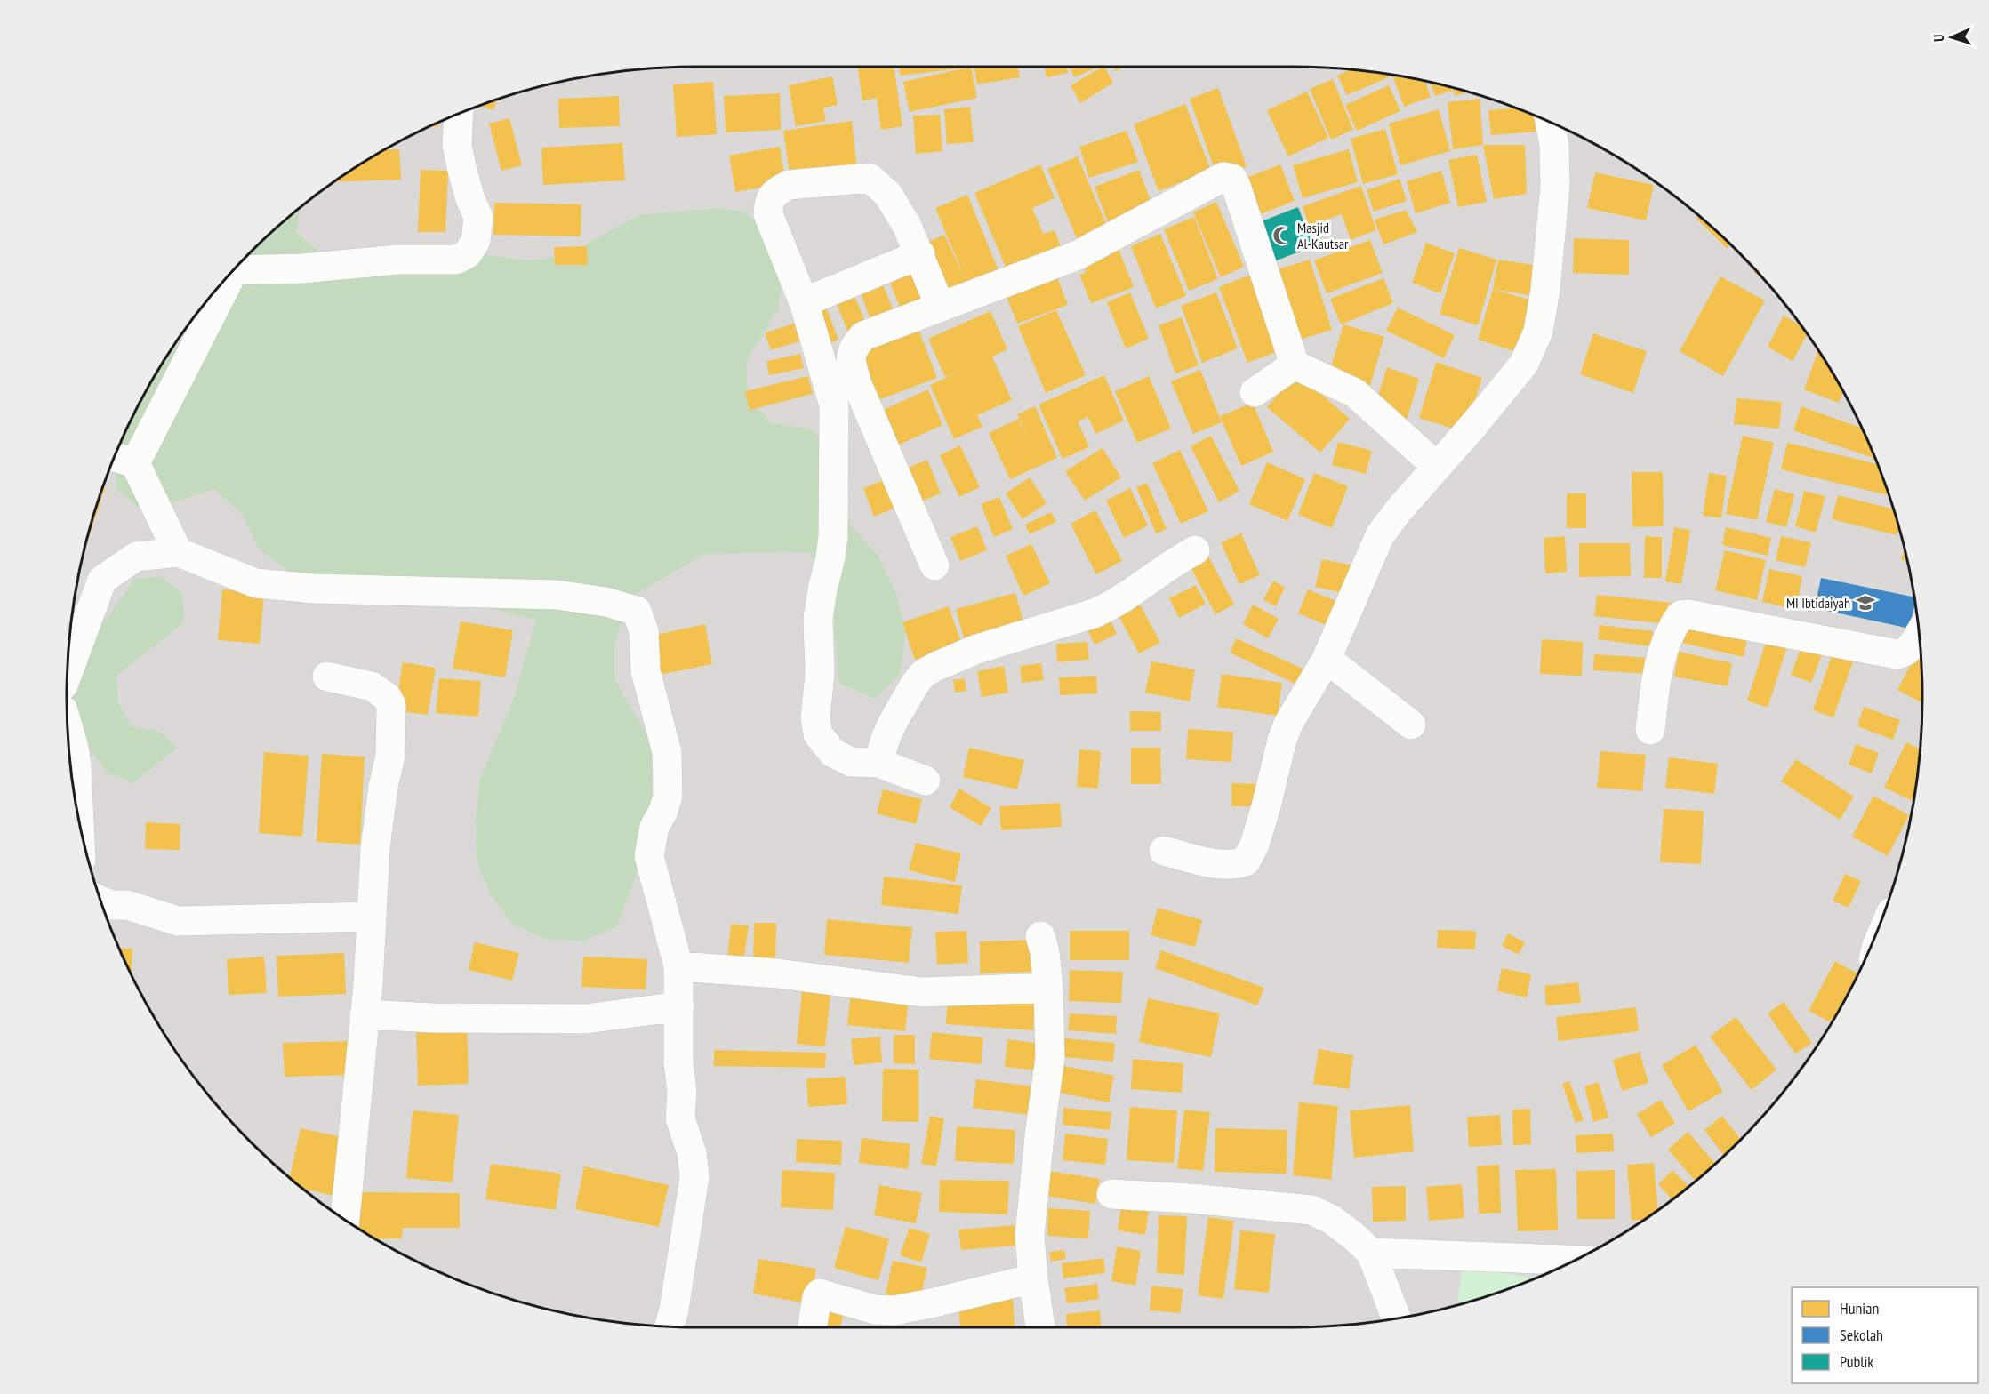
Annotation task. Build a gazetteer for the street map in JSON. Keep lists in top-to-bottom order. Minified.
{"places":{"mosque":["Masjid Al-Kautsar"],"school or university":["MI Ibtidaiyah"]},"legend":["Hunian","Sekolah","Publik"],"north":"left"}
